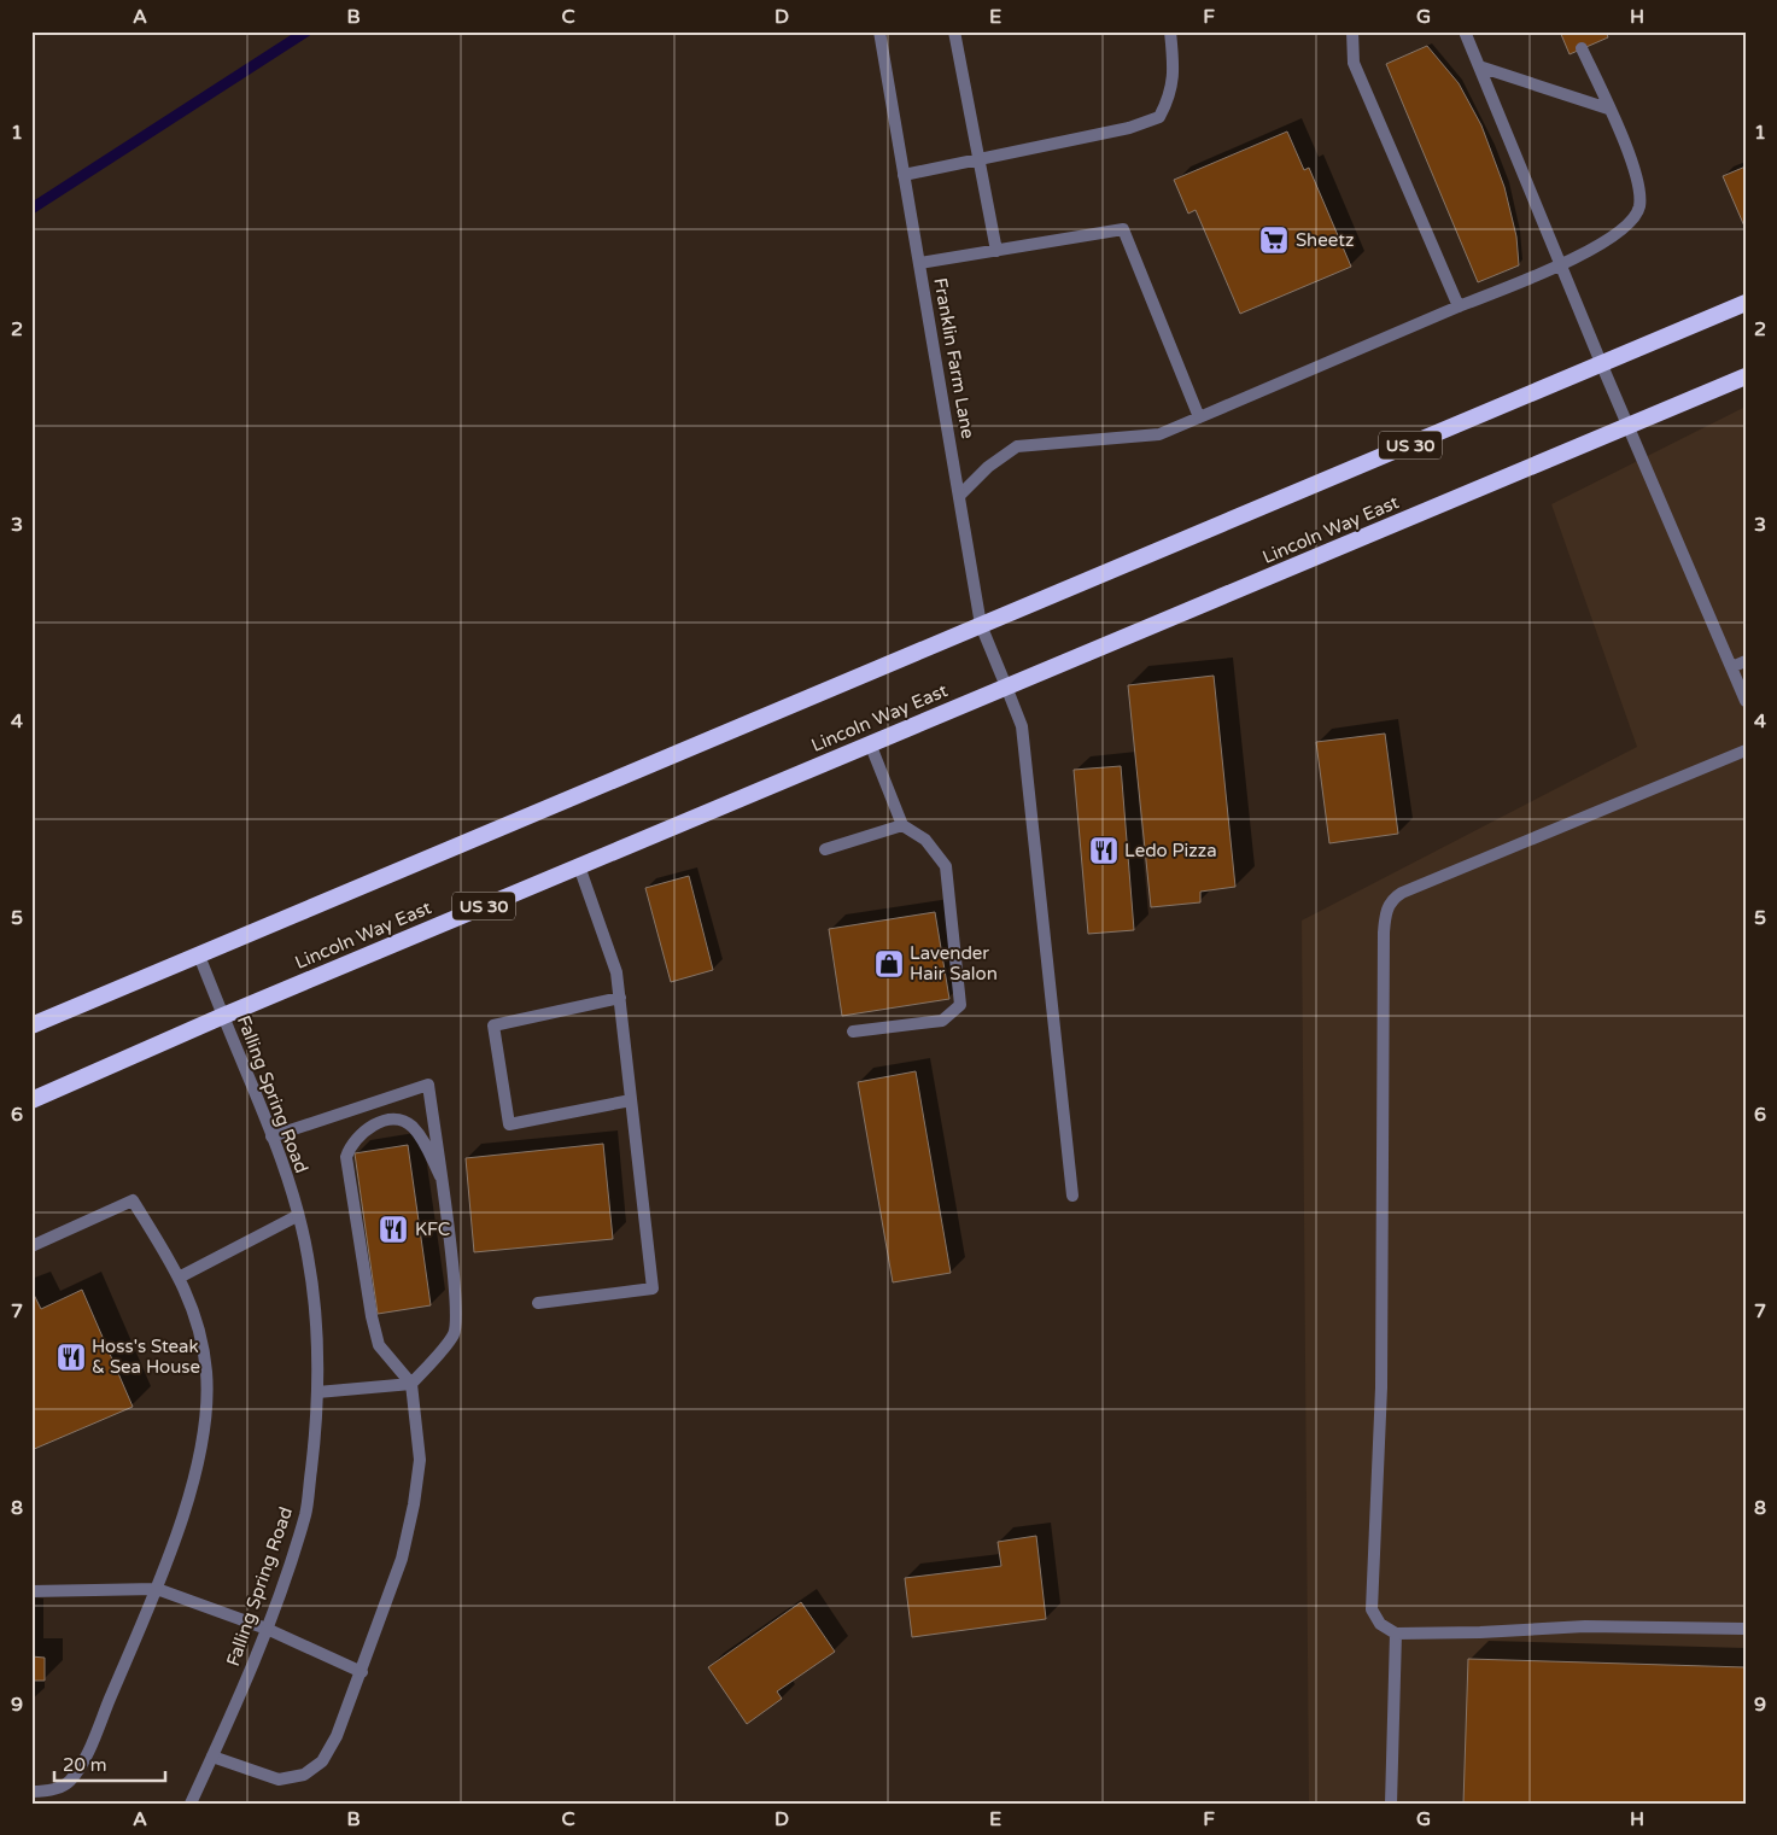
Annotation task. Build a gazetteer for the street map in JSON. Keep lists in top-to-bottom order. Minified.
{"streets":{"highway":["US 30","Lincoln Way East"],"street":["Franklin Farm Lane","Falling Spring Road"]},"crossings":[["Franklin Farm Lane","US 30"],["Franklin Farm Lane","Lincoln Way East"],["US 30","Falling Spring Road"],["Lincoln Way East","Falling Spring Road"]],"places":{"supermarket":["Sheetz"],"restaurant":["Ledo Pizza","KFC","Hoss's Steak & Sea House"],"shop":["Lavender Hair Salon"]},"scale_bar":"20 m","grid":{"columns":["A","B","C","D","E","F","G","H"],"rows":["1","2","3","4","5","6","7","8","9"]}}
